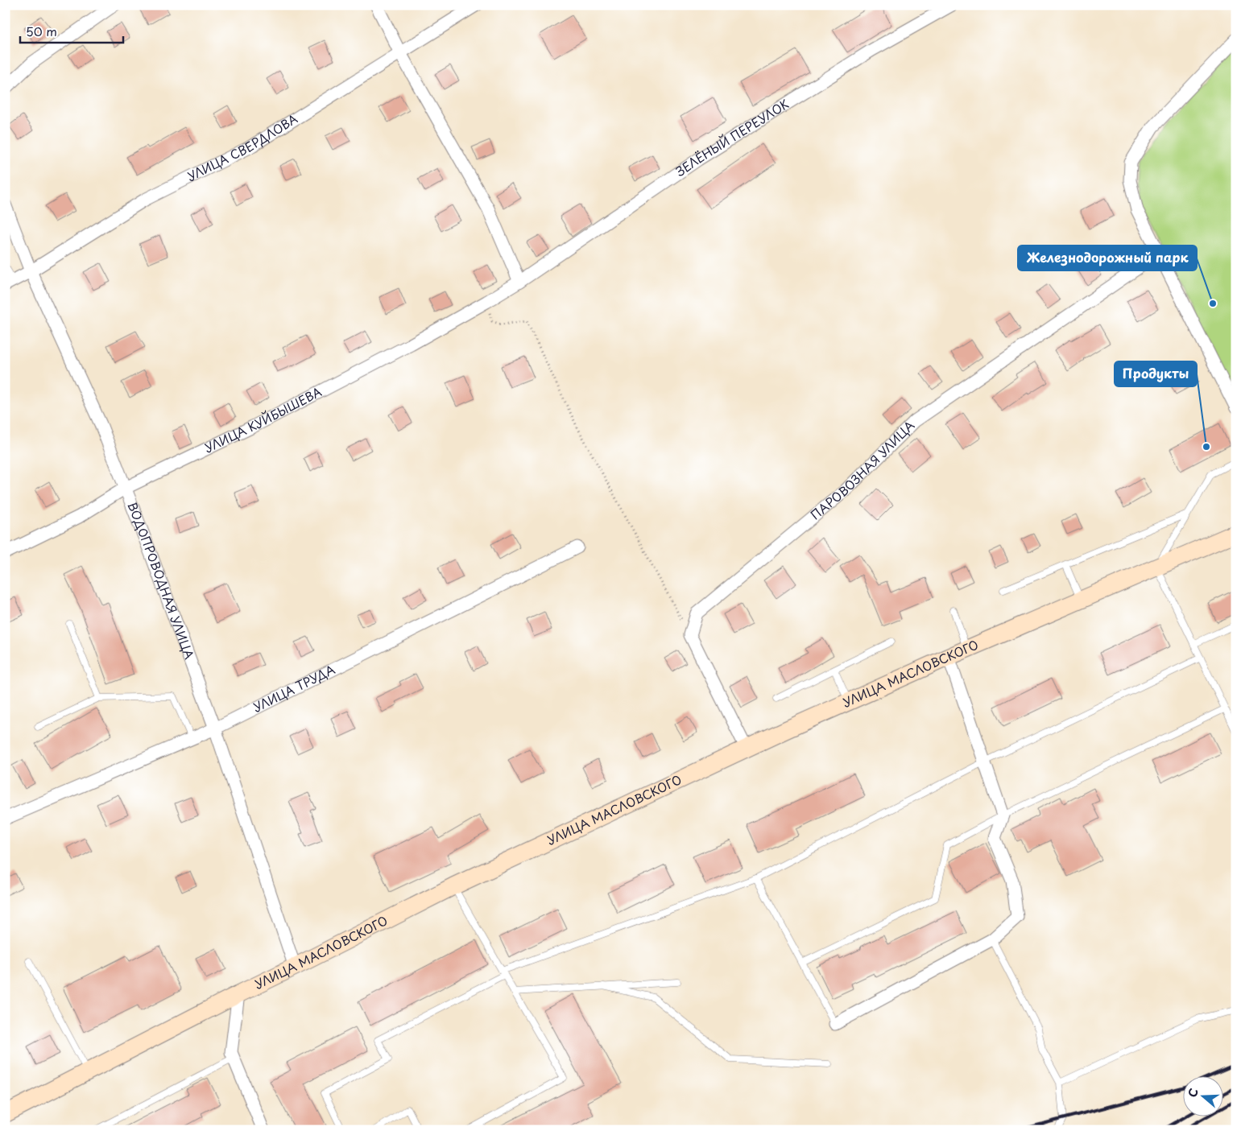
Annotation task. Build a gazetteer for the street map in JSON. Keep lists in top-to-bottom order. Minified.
{"streets":{"street":["ЗЕЛЁНЫЙ ПЕРЕУЛОК","УЛИЦА СВЕРДЛОВА","УЛИЦА КУЙБЫШЕВА","ПАРОВОЗНАЯ УЛИЦА","ВОДОПРОВОДНАЯ УЛИЦА","УЛИЦА МАСЛОВСКОГО","УЛИЦА ТРУДА"]},"crossings":[["ЗЕЛЁНЫЙ ПЕРЕУЛОК","УЛИЦА КУЙБЫШЕВА"],["УЛИЦА СВЕРДЛОВА","ВОДОПРОВОДНАЯ УЛИЦА"],["УЛИЦА КУЙБЫШЕВА","ВОДОПРОВОДНАЯ УЛИЦА"],["ВОДОПРОВОДНАЯ УЛИЦА","УЛИЦА МАСЛОВСКОГО"],["ВОДОПРОВОДНАЯ УЛИЦА","УЛИЦА ТРУДА"]],"places":["Железнодорожный парк","Продукты"],"scale_bar":"50 m","north":"left"}
